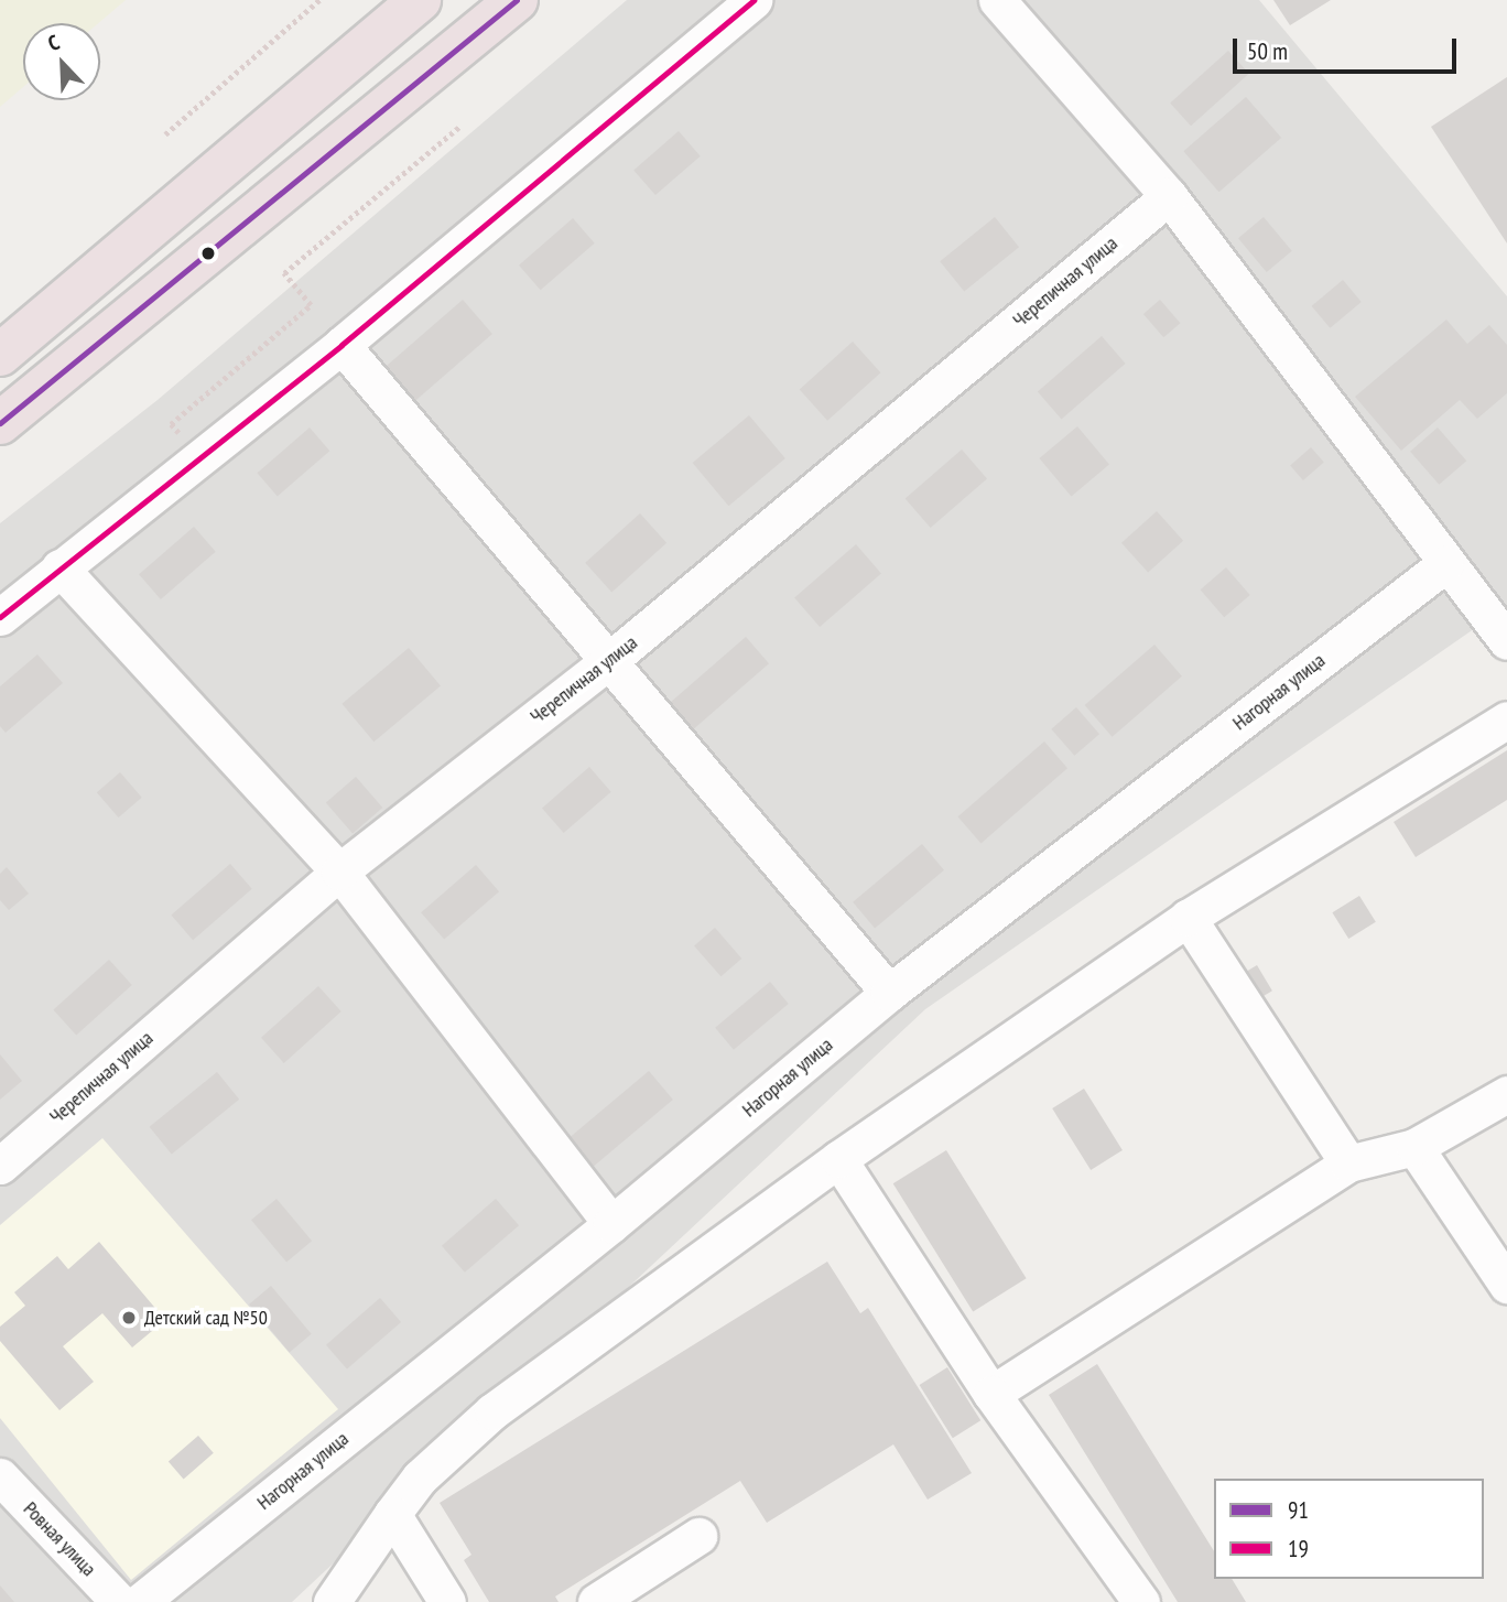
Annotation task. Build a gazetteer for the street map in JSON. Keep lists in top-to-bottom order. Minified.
{"streets":{"street":["Черепичная улица","Нагорная улица","Ровная улица"]},"places":["Детский сад №50"],"lines":["transit line 91","transit line 19"],"legend":["91","19"],"scale_bar":"50 m","north":"top left"}
